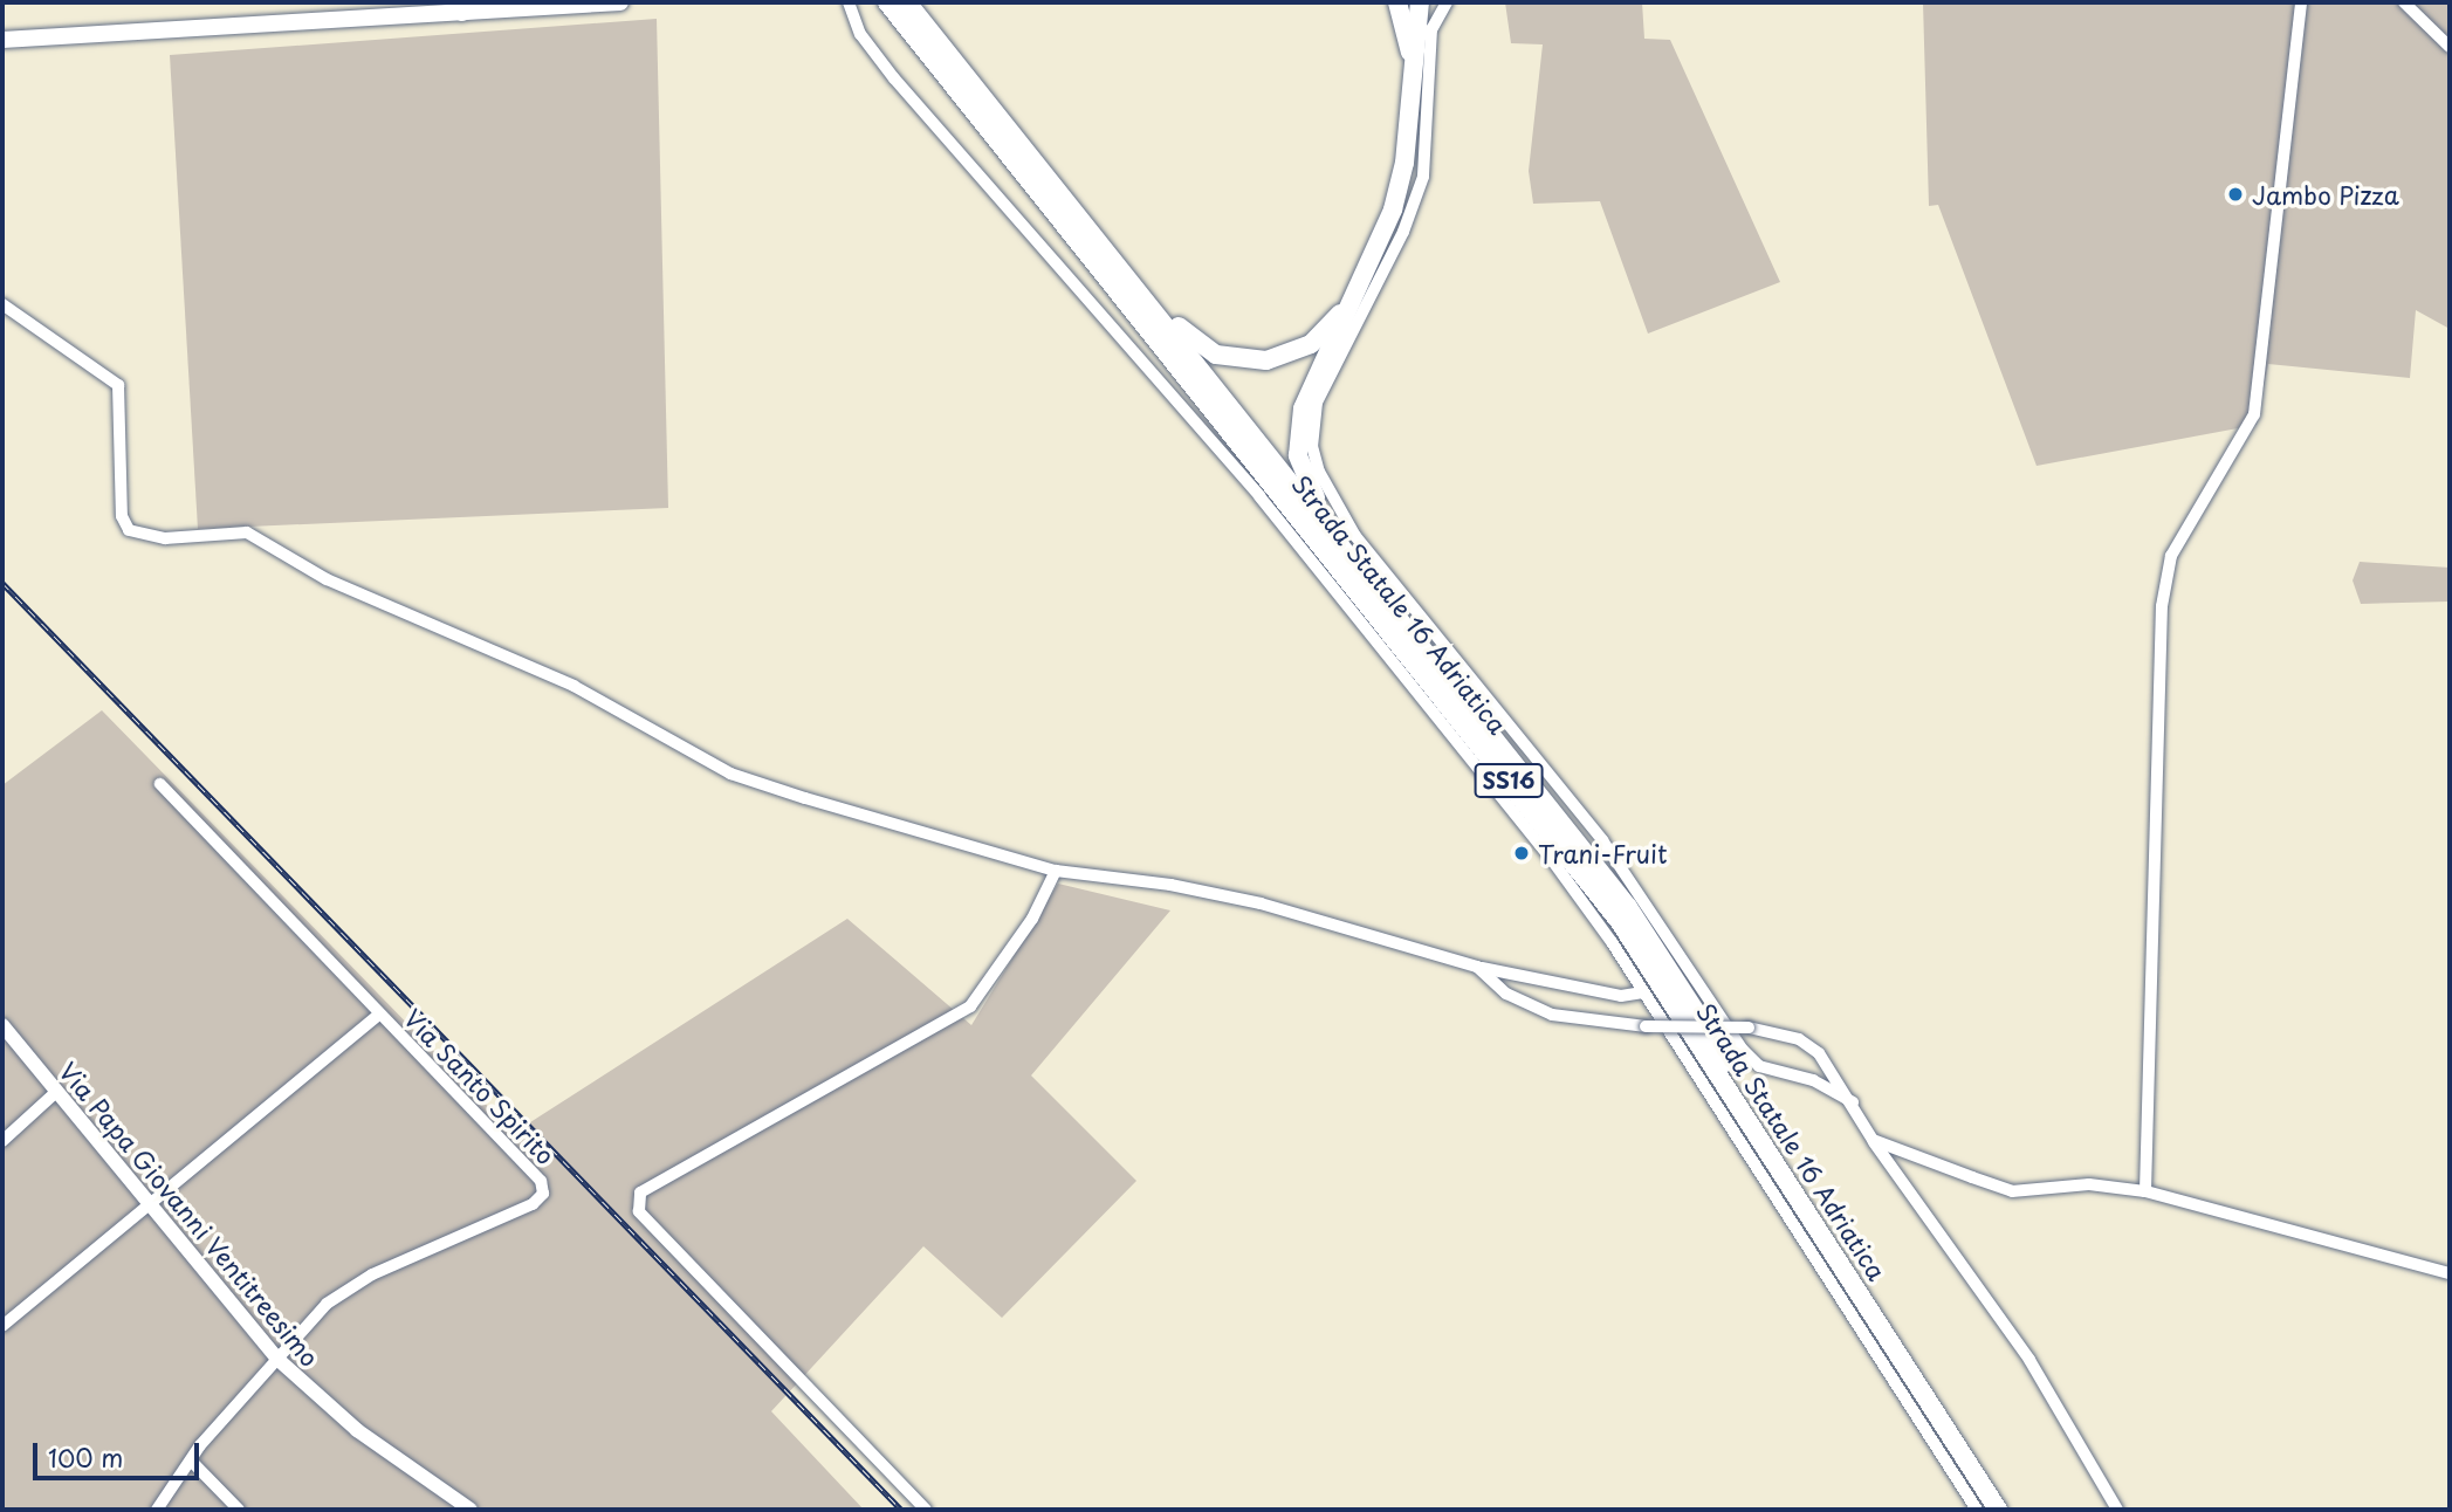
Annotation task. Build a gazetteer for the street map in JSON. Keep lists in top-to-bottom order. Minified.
{"streets":{"highway":["Strada Statale 16 Adriatica","SS16"],"street":["Via Santo Spirito","Via Papa Giovanni Ventitreesimo"]},"crossings":[["Strada Statale 16 Adriatica","SS16"],["Via Santo Spirito","Via Papa Giovanni Ventitreesimo"]],"places":["Jambo Pizza","Trani-Fruit"],"scale_bar":"100 m"}
